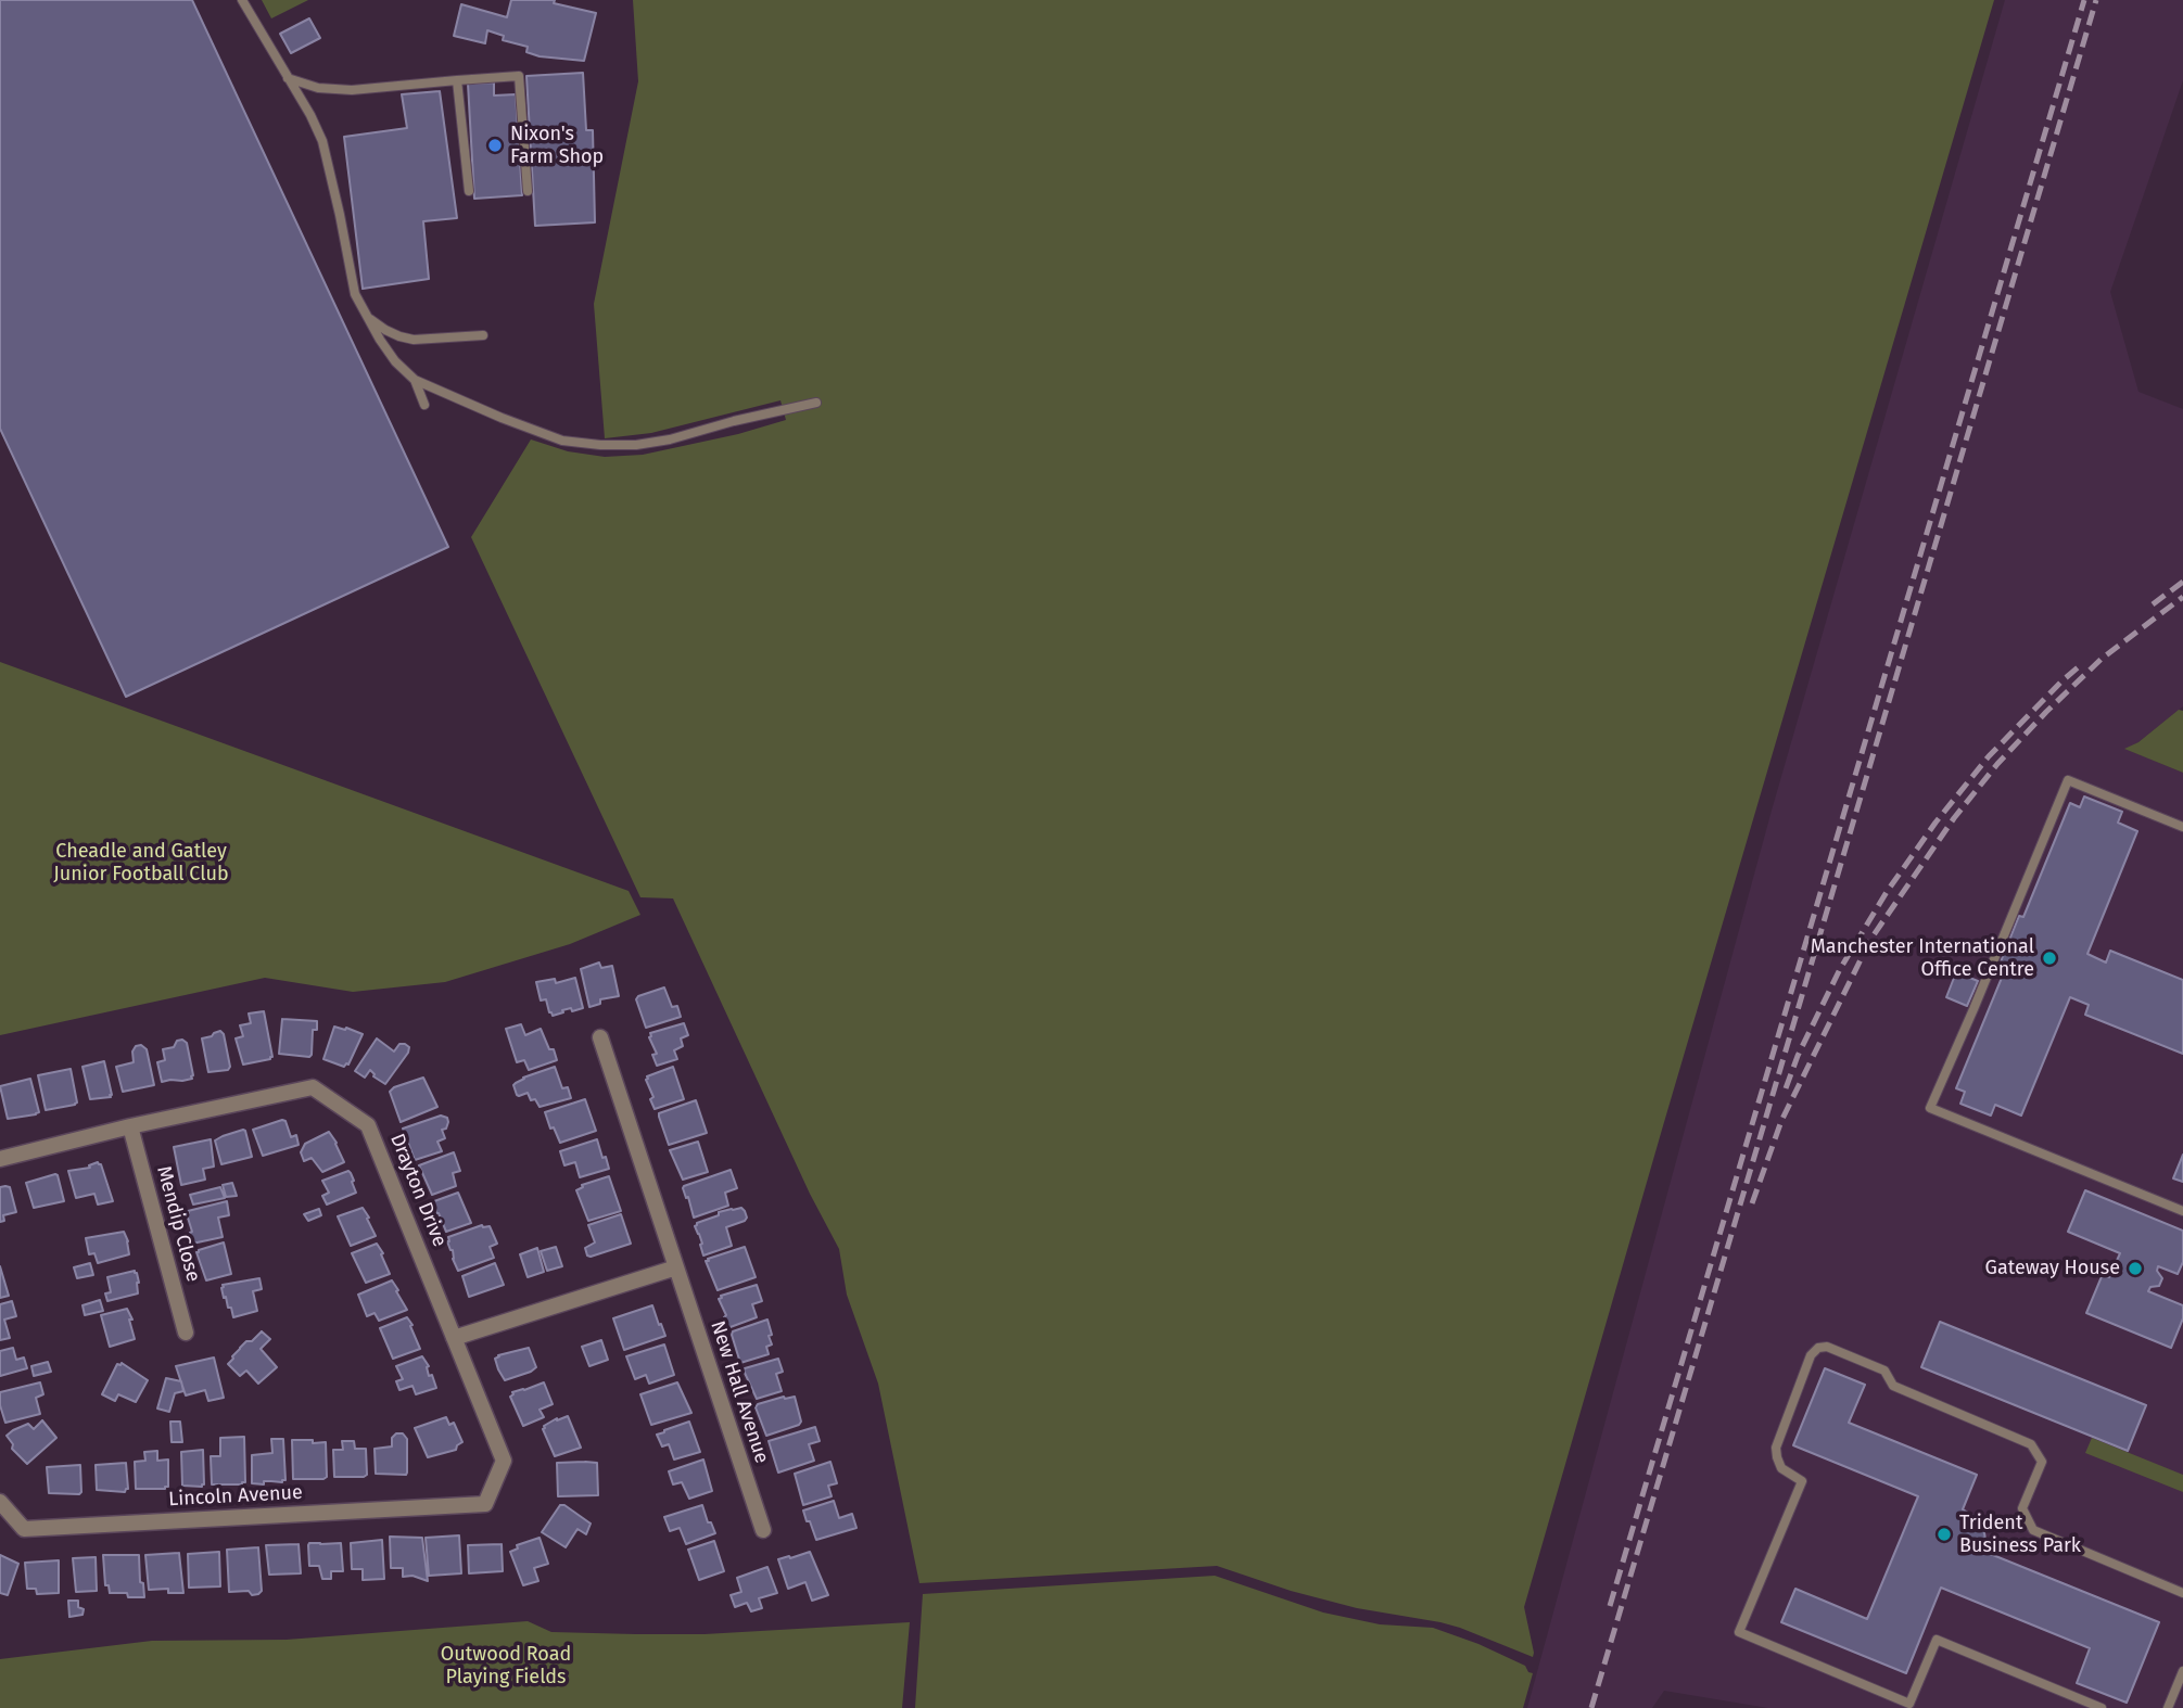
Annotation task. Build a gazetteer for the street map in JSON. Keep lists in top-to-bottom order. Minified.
{"streets":{"street":["Drayton Drive","Mendip Close","New Hall Avenue","Lincoln Avenue"]},"crossings":[["Drayton Drive","Mendip Close"],["Drayton Drive","Lincoln Avenue"]],"parks":["Cheadle and Gatley Junior Football Club","Outwood Road Playing Fields"],"places":["Nixon's Farm Shop","Manchester International Office Centre","Gateway House","Trident Business Park"]}
